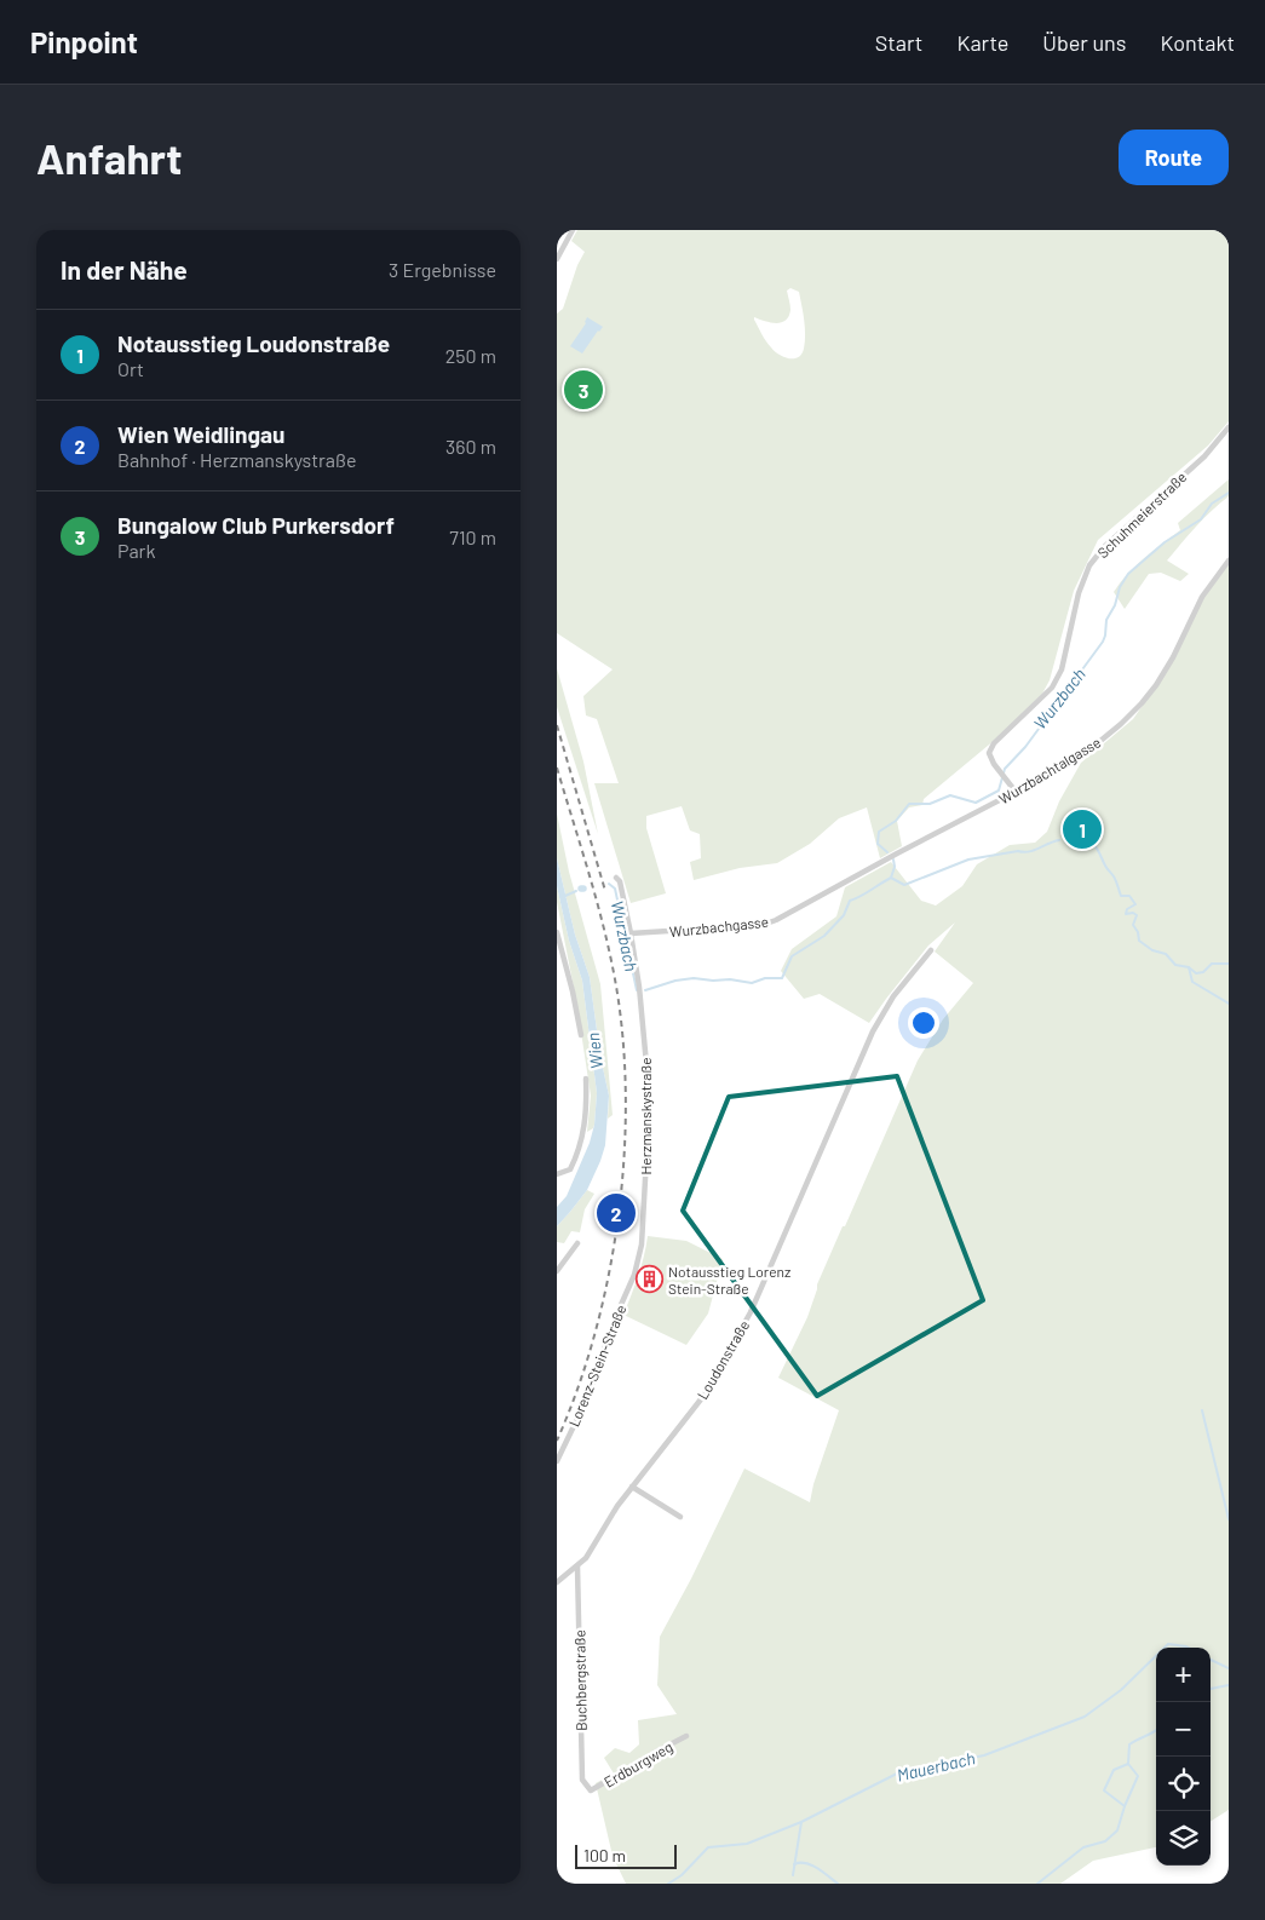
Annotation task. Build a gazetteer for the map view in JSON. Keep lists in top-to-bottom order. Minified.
{"streets":{"street":["Schuhmeierstraße","Wurzbachtalgasse","Wurzbachgasse","Herzmanskystraße","Loudonstraße","Lorenz-Stein-Straße","Buchbergstraße","Erdburgweg"]},"crossings":[["Schuhmeierstraße","Wurzbachtalgasse"],["Wurzbachtalgasse","Wurzbachgasse"],["Wurzbachgasse","Herzmanskystraße"],["Herzmanskystraße","Lorenz-Stein-Straße"],["Loudonstraße","Buchbergstraße"],["Buchbergstraße","Erdburgweg"]],"water":["Wurzbach","Wien","Mauerbach"],"places":{"building":["Notausstieg Lorenz Stein-Straße"]},"scale_bar":"100 m","page":{"header":"Pinpoint","nav":["Start","Karte","Über uns","Kontakt"],"buttons":"Route","title":"Anfahrt","heading":["In der Nähe","3 Ergebnisse"],"list":[{"mark":"1","name":"Notausstieg Loudonstraße","note":"Ort","value":"250 m"},{"mark":"2","name":"Wien Weidlingau","note":"Bahnhof · Herzmanskystraße","value":"360 m"},{"mark":"3","name":"Bungalow Club Purkersdorf","note":"Park","value":"710 m"}],"pins":["3","1","2"],"map_buttons":["+","−"],"scale":"100 m"}}
